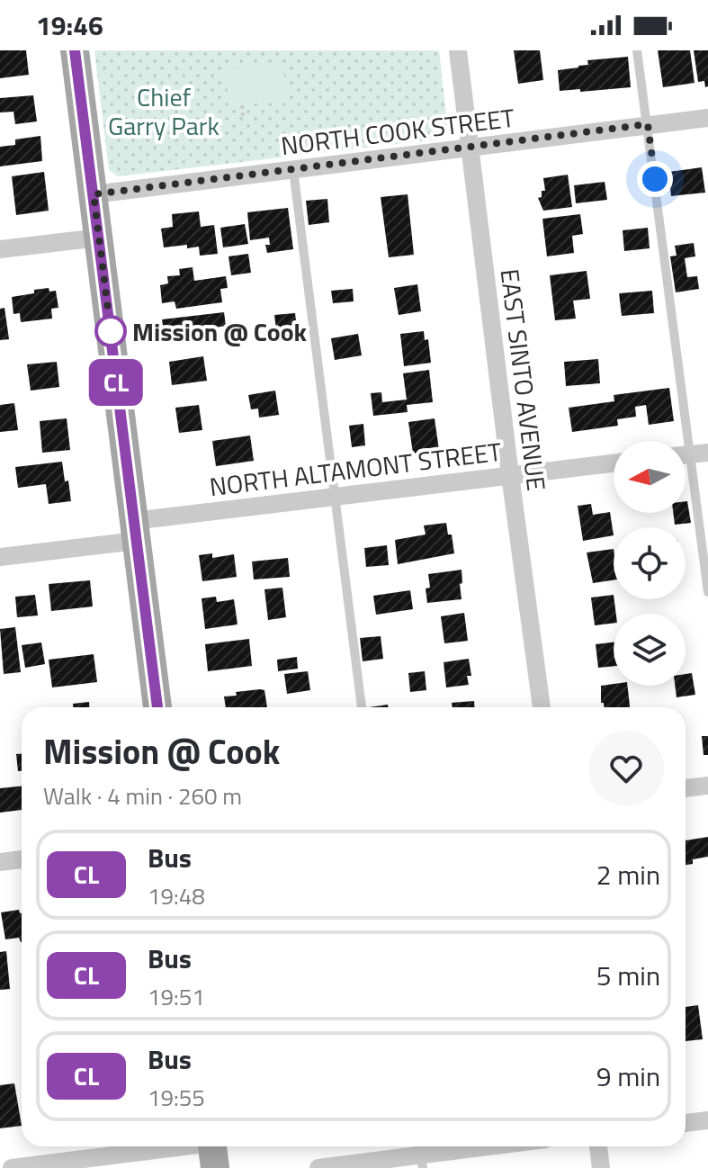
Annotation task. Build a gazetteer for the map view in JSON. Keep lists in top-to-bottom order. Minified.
{"streets":{"street":["NORTH COOK STREET","EAST SINTO AVENUE","NORTH ALTAMONT STREET"]},"crossings":[["NORTH COOK STREET","EAST SINTO AVENUE"],["EAST SINTO AVENUE","NORTH ALTAMONT STREET"]],"parks":["Chief Garry Park"],"places":["Mission @ Cook"],"lines":["bus line CL"],"north":"left","page":{"status":"19:46","on_map":"CL","heading":["Mission @ Cook","Walk · 4 min · 260 m"],"list":[{"mark":"CL","name":"Bus","note":"19:48","value":"2 min"},{"mark":"CL","name":"Bus","note":"19:51","value":"5 min"},{"mark":"CL","name":"Bus","note":"19:55","value":"9 min"}]}}
